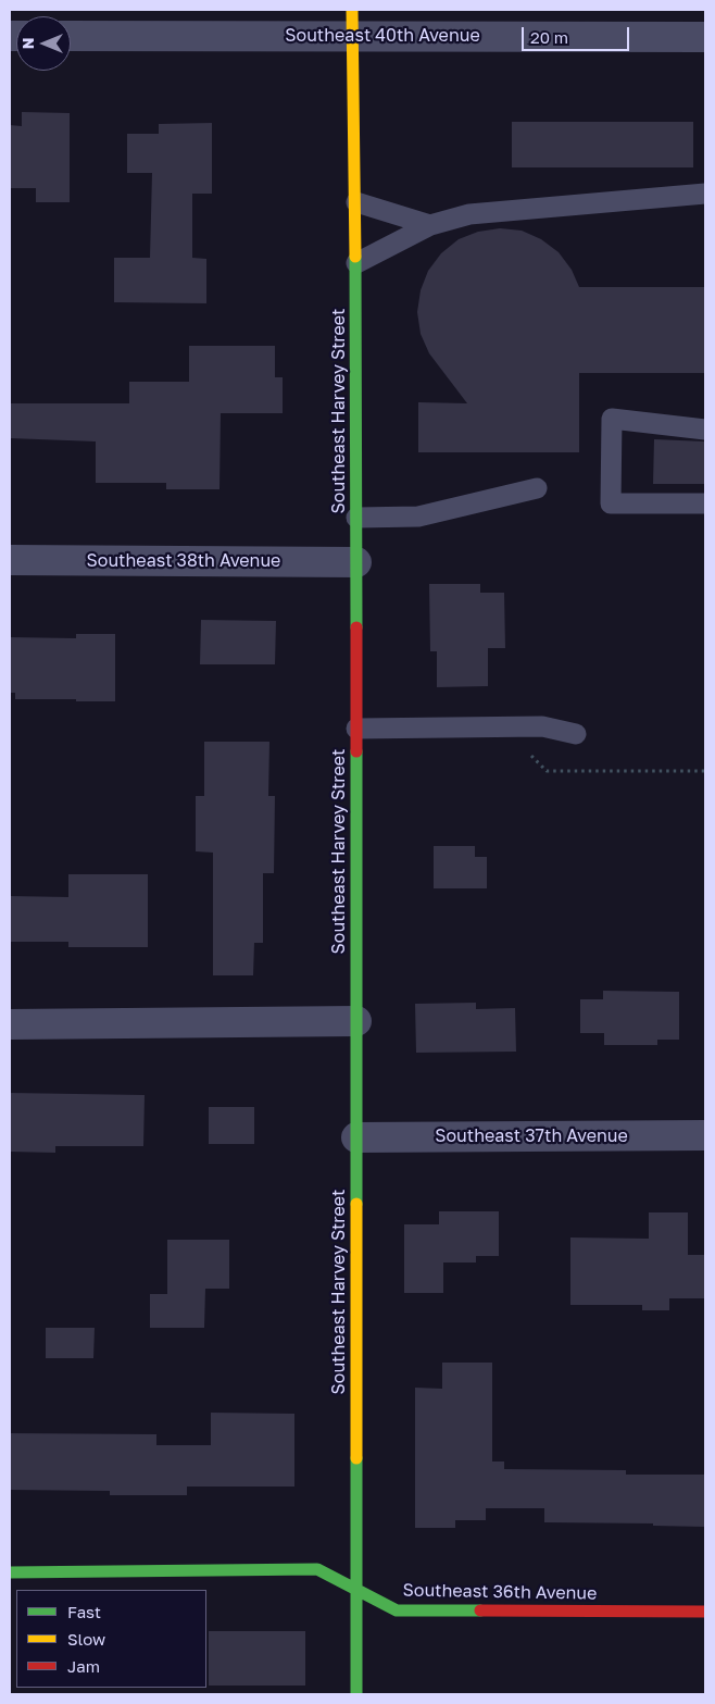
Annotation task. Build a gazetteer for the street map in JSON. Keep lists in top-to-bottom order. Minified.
{"streets":{"street":["Southeast 40th Avenue","Southeast Harvey Street","Southeast 38th Avenue","Southeast 37th Avenue","Southeast 36th Avenue"]},"crossings":[["Southeast 40th Avenue","Southeast Harvey Street"],["Southeast Harvey Street","Southeast 38th Avenue"],["Southeast Harvey Street","Southeast 37th Avenue"],["Southeast Harvey Street","Southeast 36th Avenue"]],"legend":["Fast","Slow","Jam"],"scale_bar":"20 m","north":"left"}
